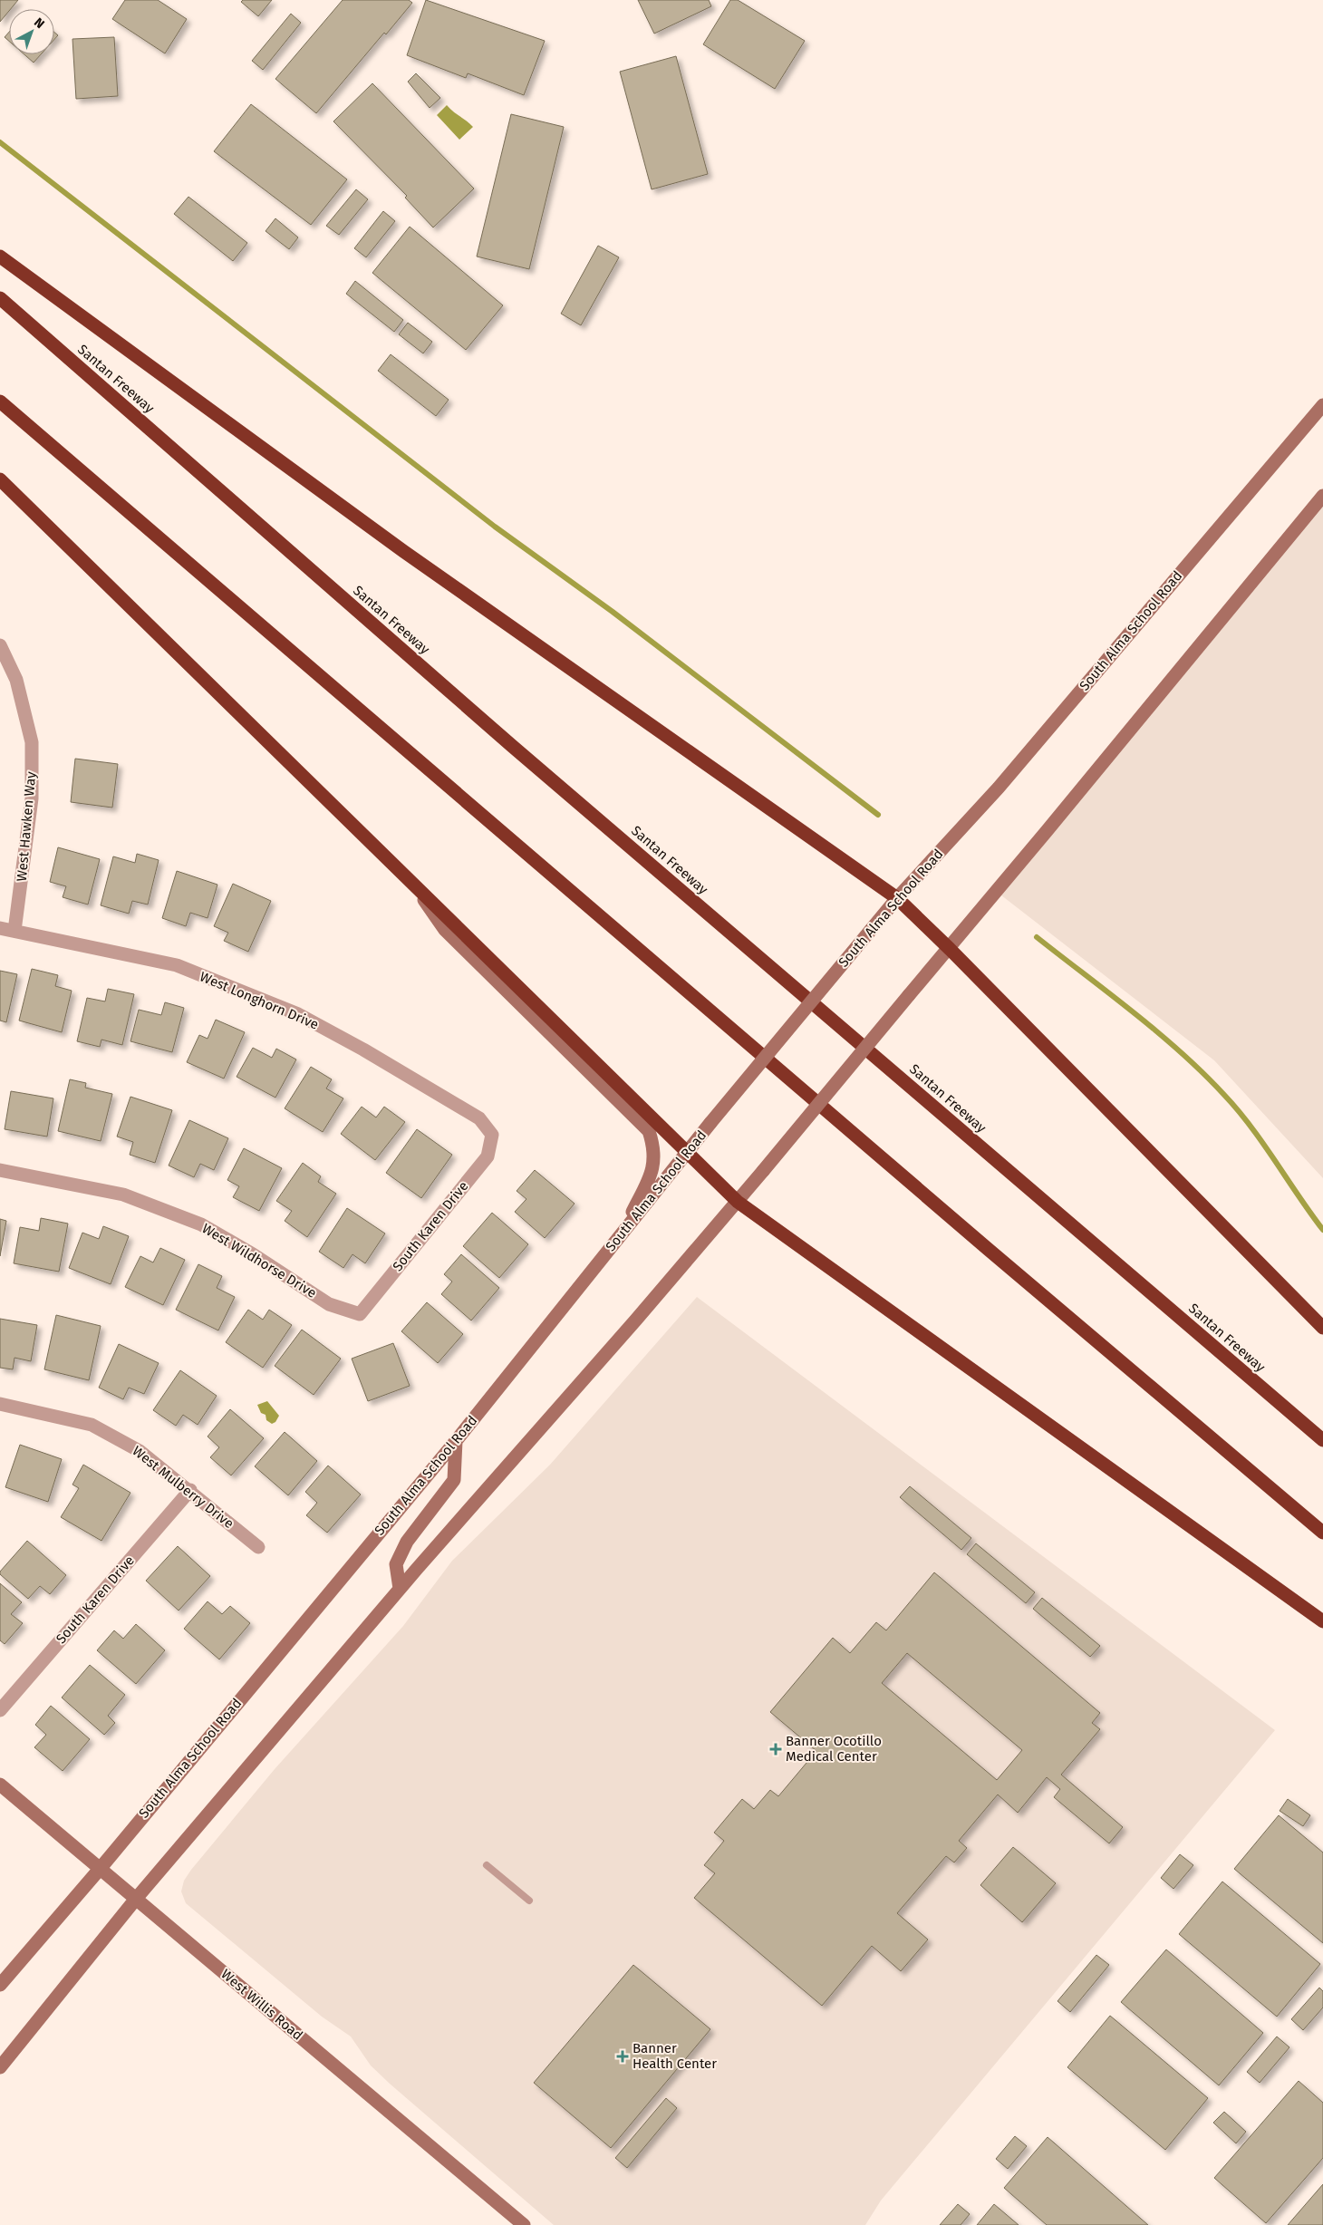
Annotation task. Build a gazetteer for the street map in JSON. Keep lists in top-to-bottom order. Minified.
{"streets":{"highway":["Santan Freeway"],"main road":["South Alma School Road","West Willis Road"],"street":["West Hawken Way","West Longhorn Drive","South Karen Drive","West Wildhorse Drive","West Mulberry Drive"]},"crossings":[["South Alma School Road","West Willis Road"],["West Hawken Way","West Longhorn Drive"],["West Longhorn Drive","South Karen Drive"],["South Karen Drive","West Wildhorse Drive"],["South Karen Drive","West Mulberry Drive"]],"places":{"health":["Banner Ocotillo Medical Center","Banner Health Center"]},"north":"top right"}
